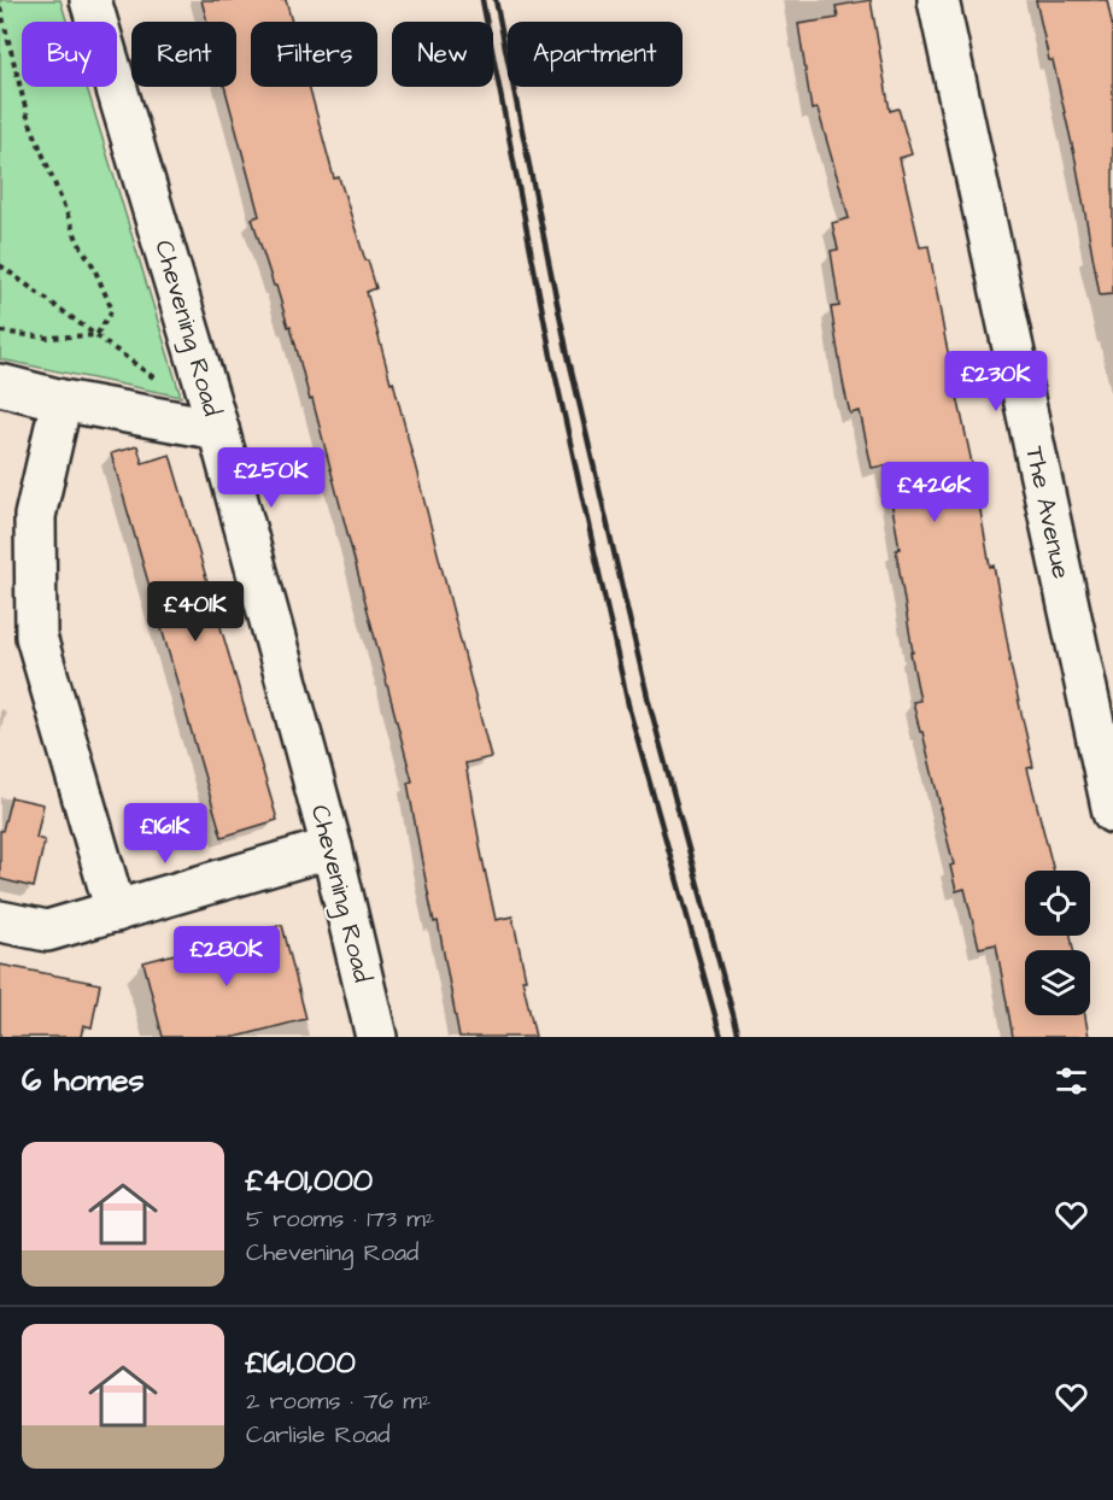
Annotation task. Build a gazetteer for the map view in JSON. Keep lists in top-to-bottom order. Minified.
{"streets":{"street":["Chevening Road","The Avenue"]},"page":{"chip":["Buy","Rent","Filters","New","Apartment"],"price":["£230K","£250K","£426K","£401K","£161K","£280K"],"heading":"6 homes","list":[{"name":"£401,000","note":"5 rooms · 173 m² · Chevening Road"},{"name":"£161,000","note":"2 rooms · 76 m² · Carlisle Road"}]}}
